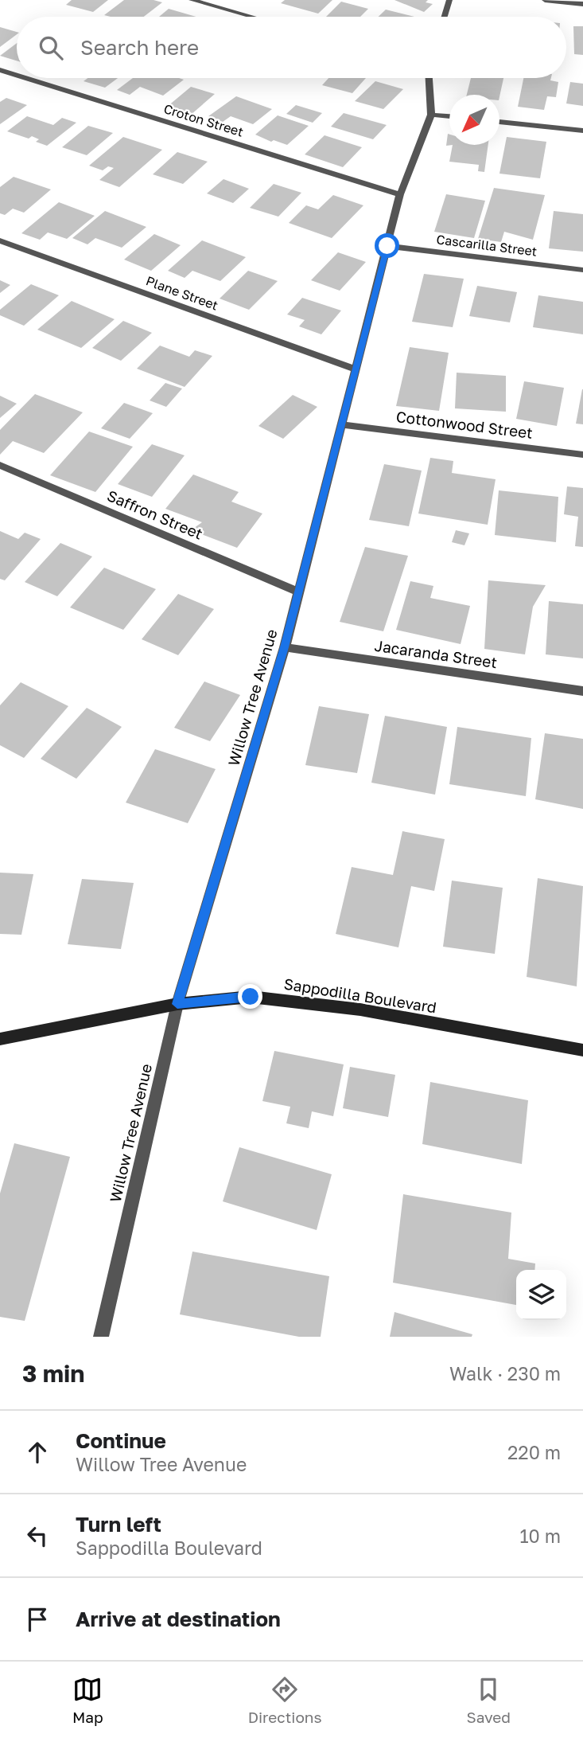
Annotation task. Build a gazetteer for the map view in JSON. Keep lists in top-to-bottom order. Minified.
{"streets":{"street":["Croton Street","Cascarilla Street","Plane Street","Cottonwood Street","Saffron Street","Jacaranda Street","Willow Tree Avenue","Sappodilla Boulevard"]},"crossings":[["Croton Street","Willow Tree Avenue"],["Cascarilla Street","Willow Tree Avenue"],["Plane Street","Willow Tree Avenue"],["Cottonwood Street","Willow Tree Avenue"],["Saffron Street","Willow Tree Avenue"],["Jacaranda Street","Willow Tree Avenue"],["Willow Tree Avenue","Sappodilla Boulevard"]],"north":"bottom left","page":{"search":"Search here","heading":["3 min","Walk · 230 m"],"list":[["Continue","Willow Tree Avenue","220 m"],["Turn left","Sappodilla Boulevard","10 m"],"Arrive at destination"],"nav":["Map","Directions","Saved"]}}
